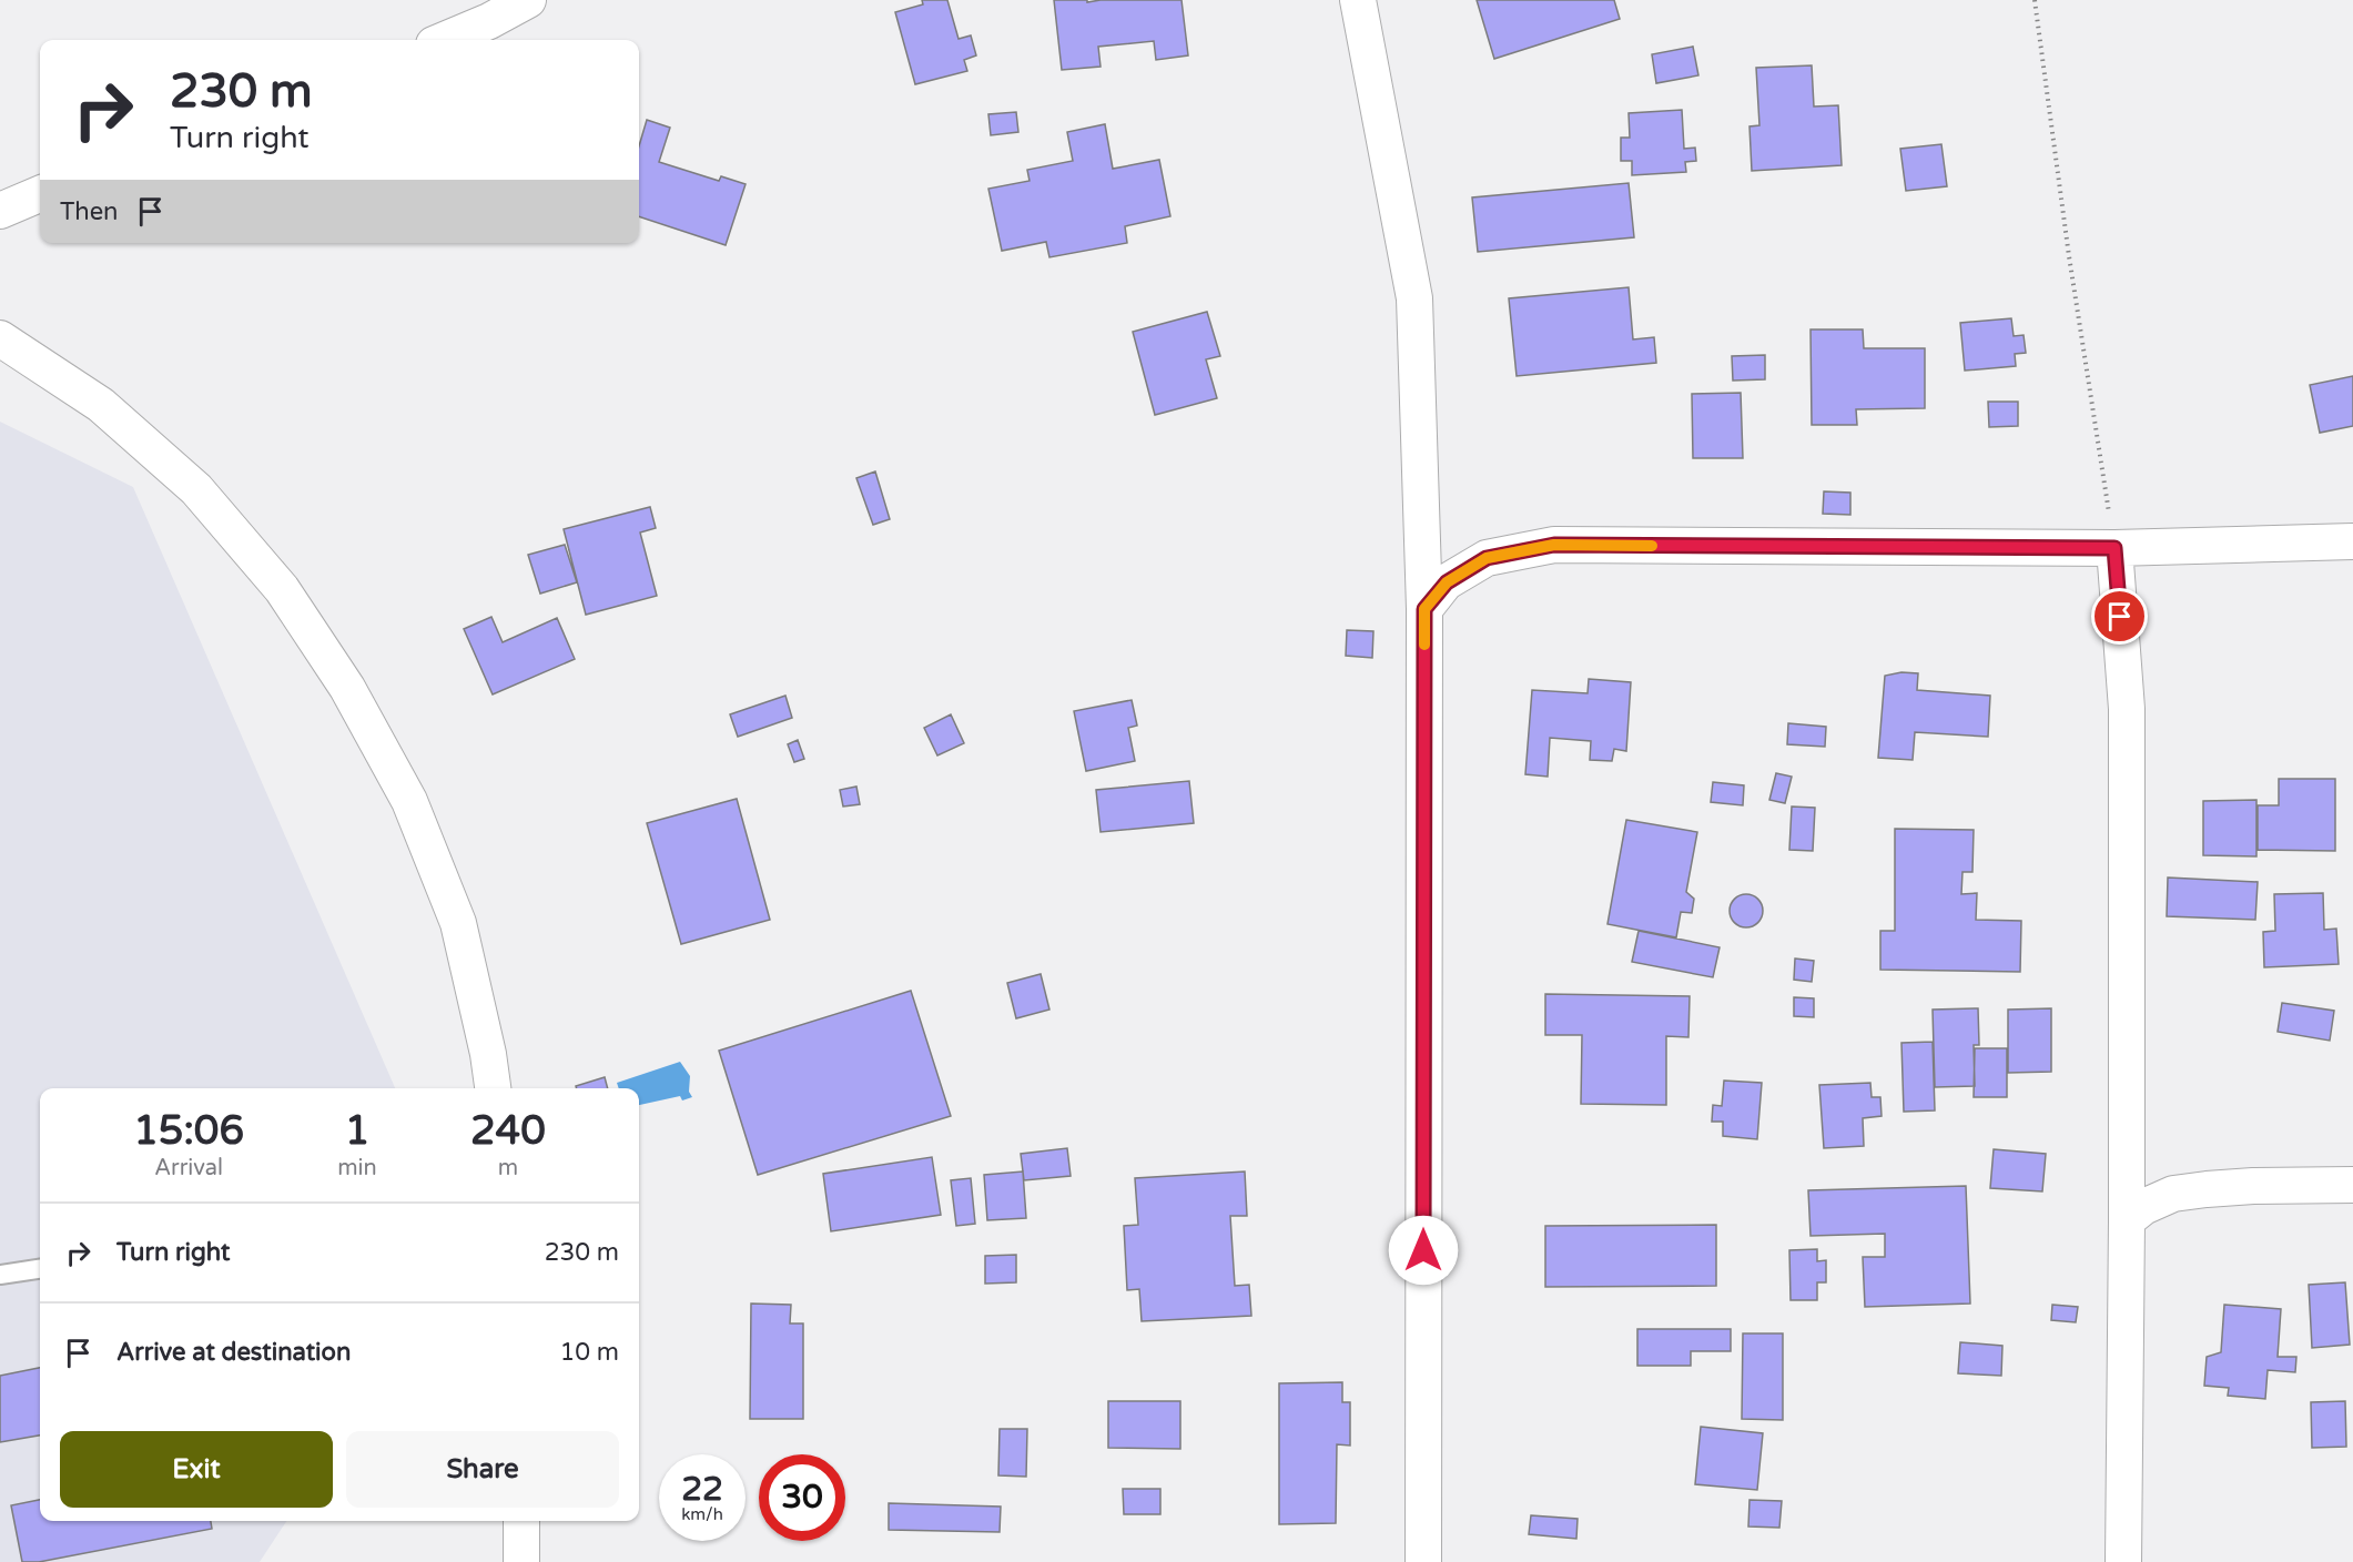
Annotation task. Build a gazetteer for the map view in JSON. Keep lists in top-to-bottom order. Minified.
{"page":{"turn":["230 m","Turn right"],"then":"Then","eta":["15:06","Arrival","1","min","240","m"],"list":[{"name":"Turn right","value":"230 m"},{"name":"Arrive at destination","value":"10 m"}],"buttons":["Exit","Share"],"speed":"22 km/h","limit":"30"}}
